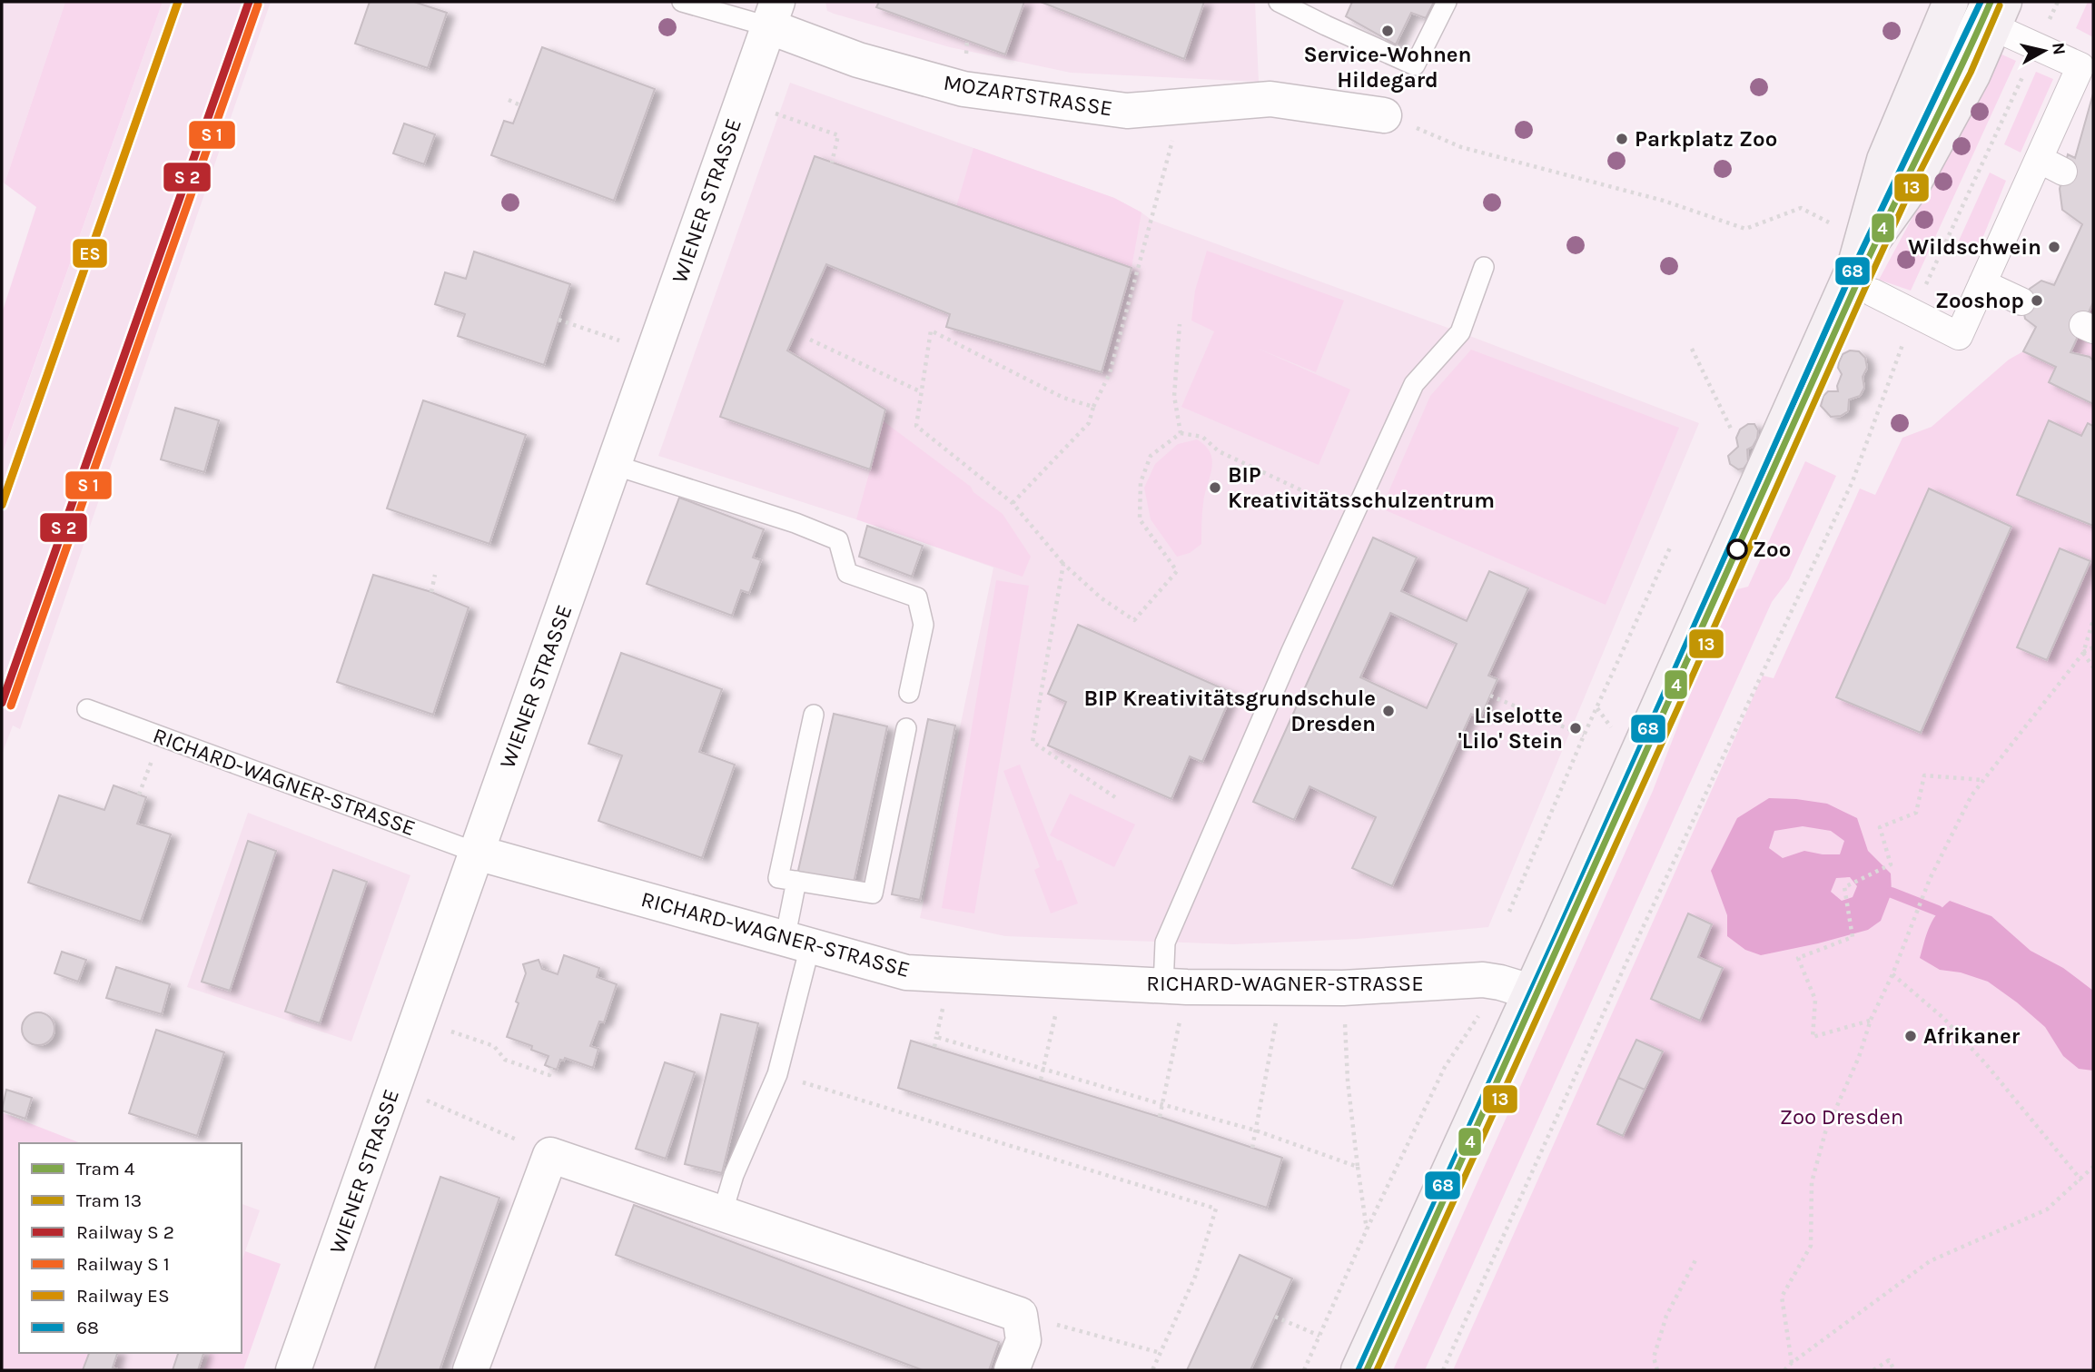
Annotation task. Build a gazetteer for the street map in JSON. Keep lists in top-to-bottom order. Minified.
{"streets":{"street":["MOZARTSTRASSE","WIENER STRASSE","RICHARD-WAGNER-STRASSE"]},"crossings":[["MOZARTSTRASSE","WIENER STRASSE"],["WIENER STRASSE","RICHARD-WAGNER-STRASSE"]],"parks":["Zoo Dresden"],"places":["Service-Wohnen Hildegard","Parkplatz Zoo","Wildschwein","Zooshop","BIP Kreativitätsschulzentrum","Zoo","BIP Kreativitätsgrundschule Dresden","Liselotte 'Lilo' Stein","Afrikaner"],"lines":["tram line 4","rail line ES","transit line 68","tram line 13"],"legend":["Tram 4","Tram 13","Railway S 2","Railway S 1","Railway ES","68"],"north":"right"}
